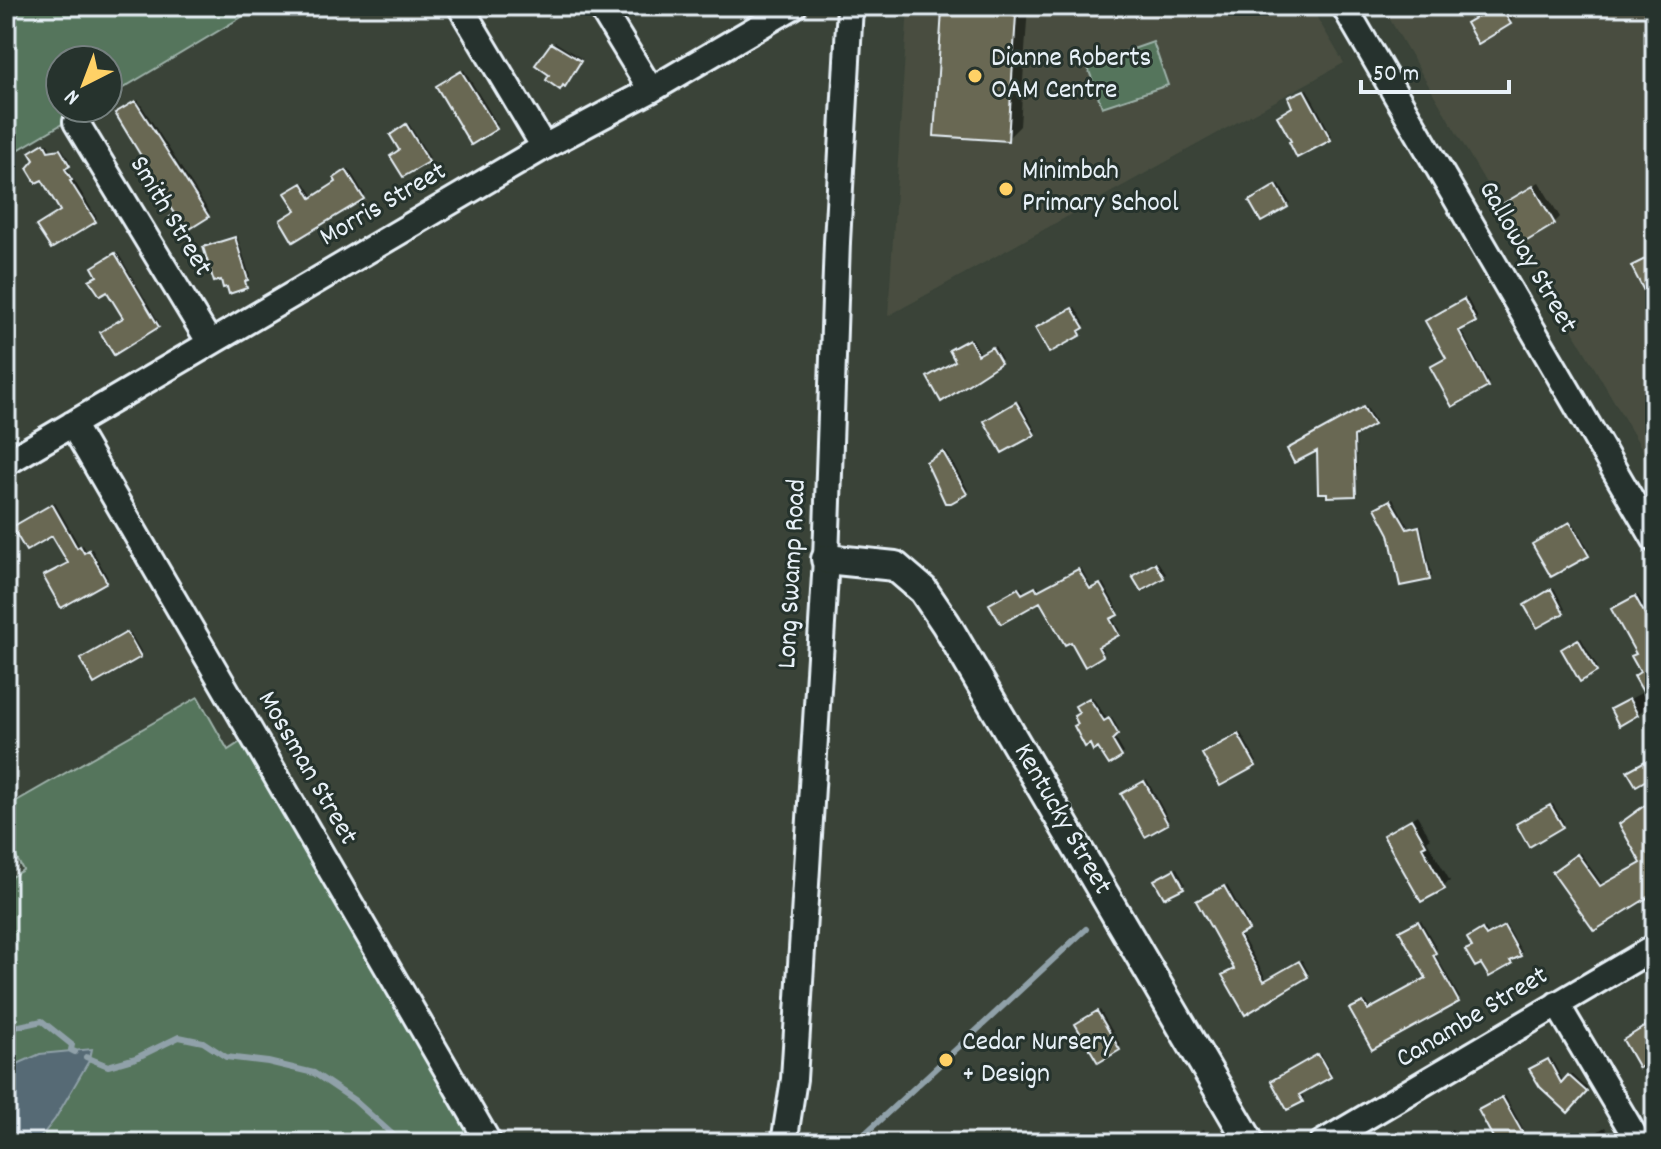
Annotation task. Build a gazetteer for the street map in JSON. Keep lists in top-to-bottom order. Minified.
{"streets":{"street":["Morris Street","Smith Street","Galloway Street","Long Swamp Road","Mossman Street","Kentucky Street","Canambe Street"]},"crossings":[["Morris Street","Smith Street"],["Morris Street","Mossman Street"],["Long Swamp Road","Kentucky Street"]],"places":["Dianne Roberts OAM Centre","Minimbah Primary School","Cedar Nursery + Design"],"scale_bar":"50 m","north":"bottom left"}
